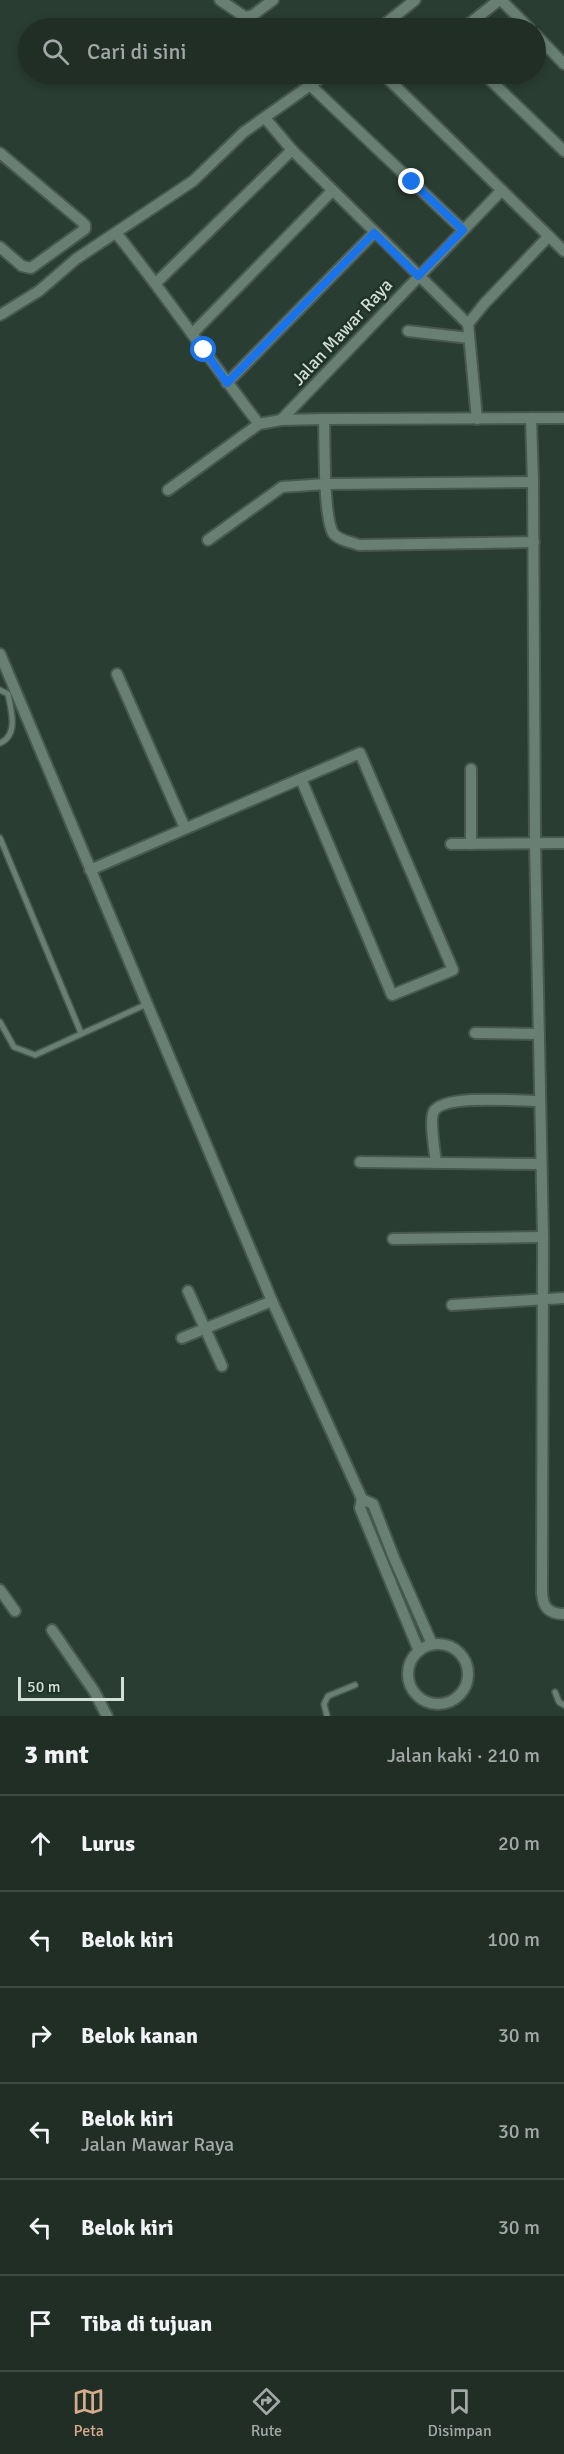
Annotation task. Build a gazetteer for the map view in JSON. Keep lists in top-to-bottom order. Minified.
{"streets":{"street":["Jalan Mawar Raya"]},"scale_bar":"50 m","page":{"search":"Cari di sini","scale":"50 m","heading":["3 mnt","Jalan kaki · 210 m"],"list":[["Lurus","20 m"],["Belok kiri","100 m"],["Belok kanan","30 m"],["Belok kiri","Jalan Mawar Raya","30 m"],["Belok kiri","30 m"],"Tiba di tujuan"],"nav":["Peta","Rute","Disimpan"]}}
